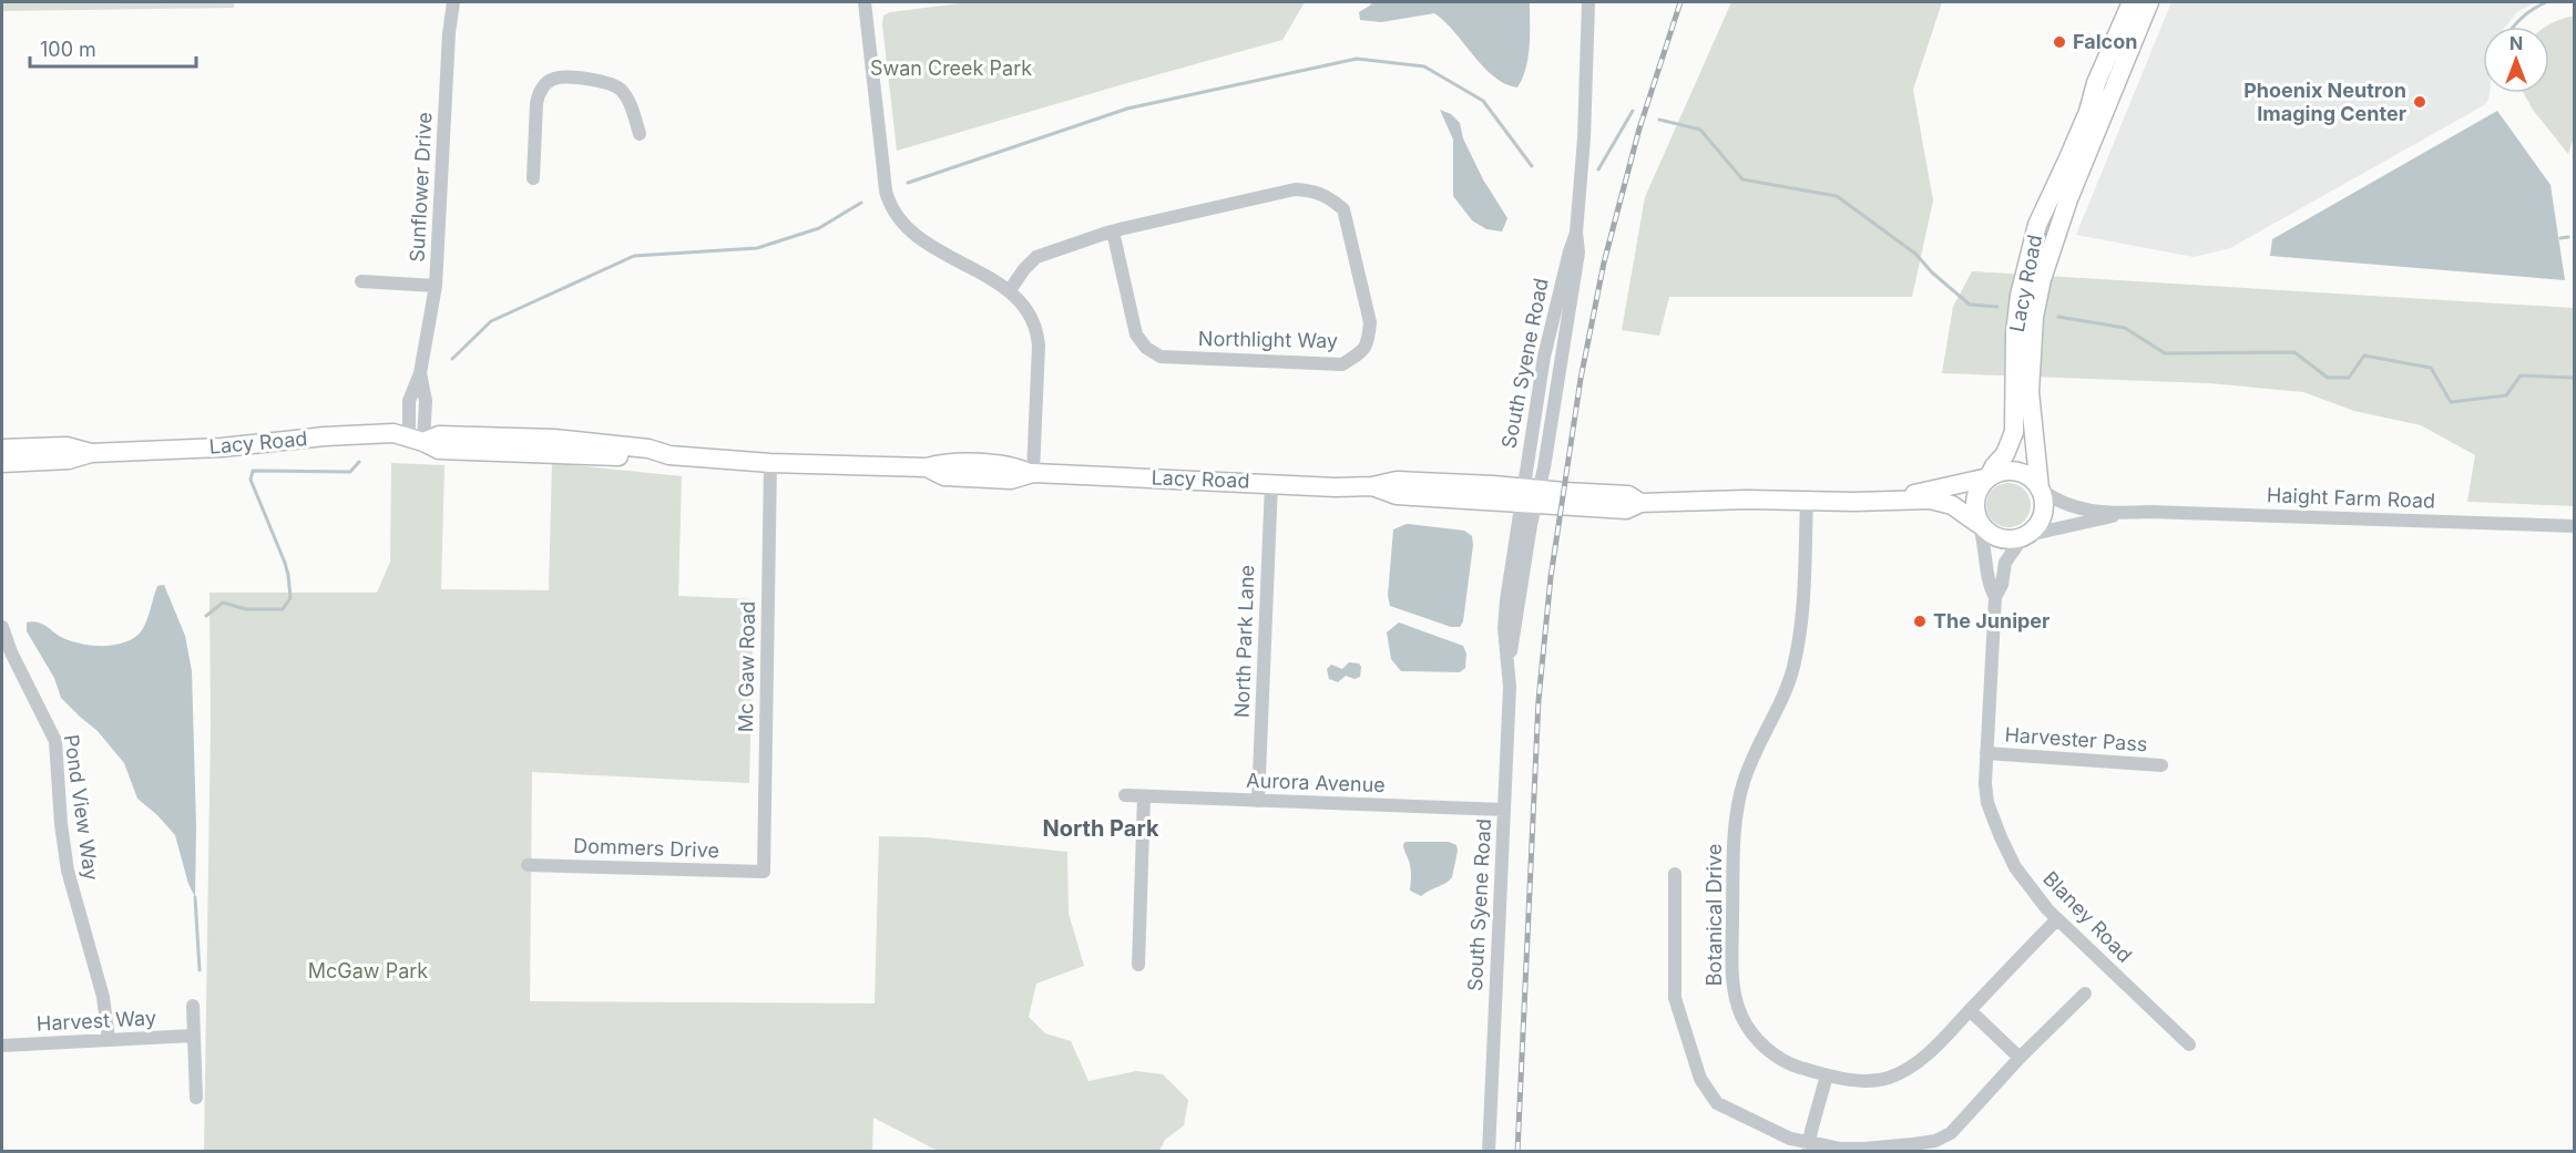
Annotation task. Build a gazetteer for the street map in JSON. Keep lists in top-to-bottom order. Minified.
{"streets":{"main road":["Lacy Road"],"street":["Sunflower Drive","Northlight Way","South Syene Road","Haight Farm Road","North Park Lane","Mc Gaw Road","Harvester Pass","Aurora Avenue","Pond View Way","Dommers Drive","Botanical Drive","Blaney Road","Harvest Way"]},"crossings":[["Sunflower Drive","Lacy Road"],["Lacy Road","South Syene Road"],["Lacy Road","Haight Farm Road"],["Lacy Road","North Park Lane"],["Lacy Road","Mc Gaw Road"],["Lacy Road","Botanical Drive"],["Lacy Road","Blaney Road"],["South Syene Road","Aurora Avenue"],["Haight Farm Road","Blaney Road"],["North Park Lane","Aurora Avenue"],["Mc Gaw Road","Dommers Drive"],["Harvester Pass","Blaney Road"],["Pond View Way","Harvest Way"],["Botanical Drive","Blaney Road"]],"districts":["North Park"],"parks":["Swan Creek Park","McGaw Park"],"places":["Falcon","Phoenix Neutron Imaging Center","The Juniper"],"scale_bar":"100 m","north":"top"}
